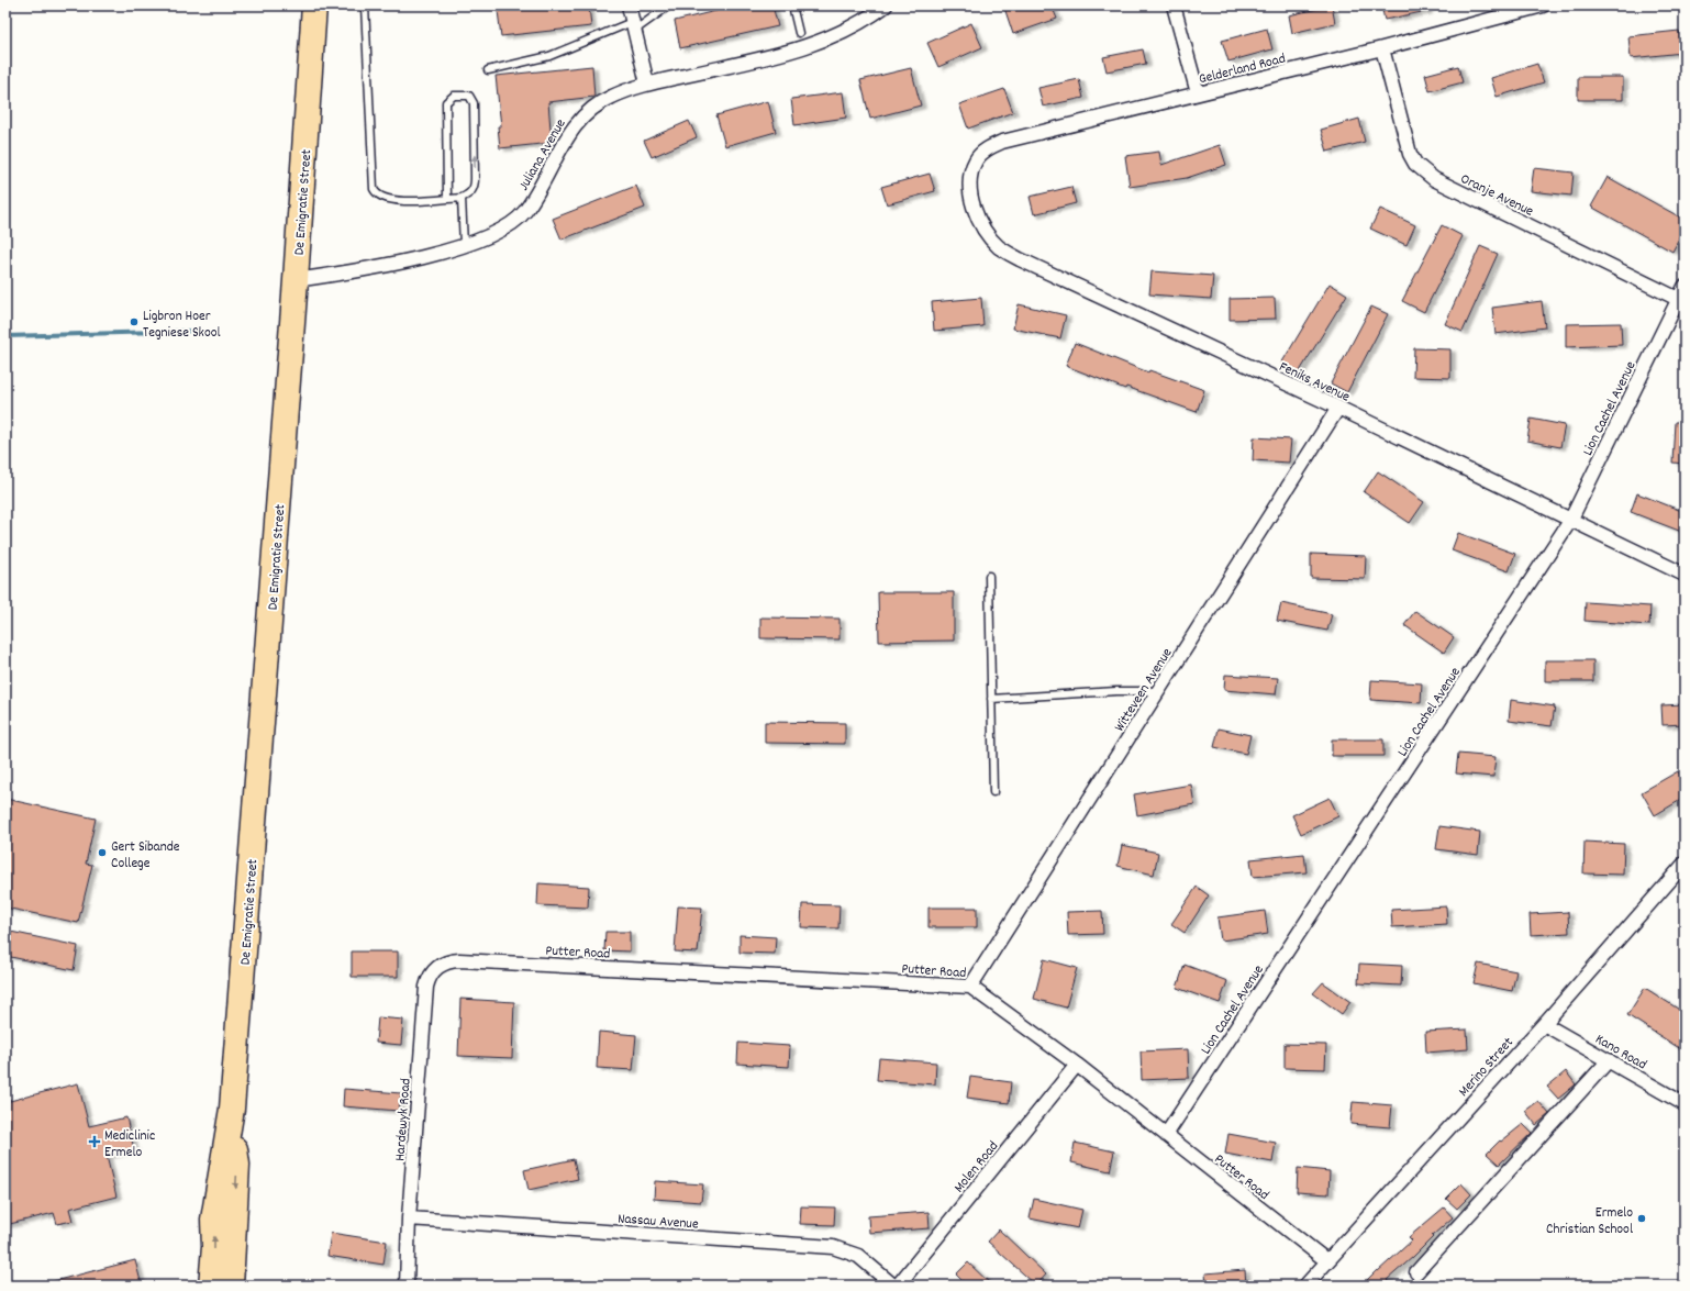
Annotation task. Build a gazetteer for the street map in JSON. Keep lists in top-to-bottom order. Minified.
{"streets":{"highway":["De Emigratie Street"],"street":["Gelderland Road","Juliana Avenue","Oranje Avenue","Feniks Avenue","Lion Cachel Avenue","Witteveen Avenue","Putter Road","Kano Road","Merino Street","Hardewyk Road","Molen Road","Nassau Avenue"]},"crossings":[["Gelderland Road","Oranje Avenue"],["Gelderland Road","Feniks Avenue"],["Juliana Avenue","De Emigratie Street"],["Oranje Avenue","Lion Cachel Avenue"],["Feniks Avenue","Lion Cachel Avenue"],["Feniks Avenue","Witteveen Avenue"],["Lion Cachel Avenue","Putter Road"],["Witteveen Avenue","Putter Road"],["Putter Road","Merino Street"],["Putter Road","Hardewyk Road"],["Putter Road","Molen Road"],["Kano Road","Merino Street"],["Hardewyk Road","Nassau Avenue"]],"places":{"other":["Ligbron Hoer Tegniese Skool","Gert Sibande College","Ermelo Christian School"],"health":["Mediclinic Ermelo"]}}
